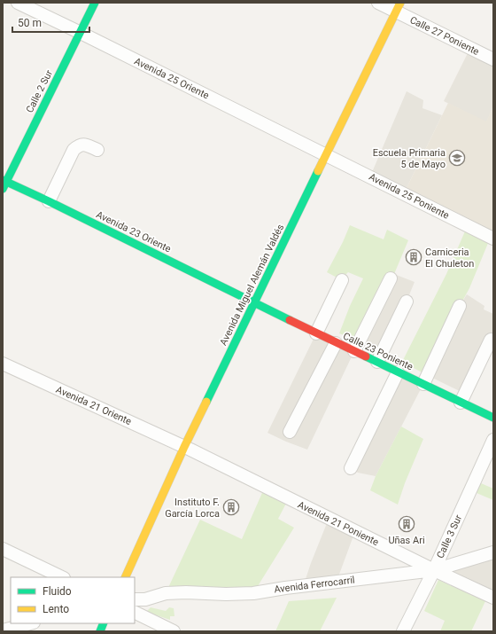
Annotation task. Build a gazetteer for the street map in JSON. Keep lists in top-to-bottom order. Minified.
{"streets":{"main road":["Calle 2 Sur","Avenida 23 Oriente","Avenida Miguel Alemán Valdés","Calle 23 Poniente"],"street":["Calle 27 Poniente","Avenida 25 Oriente","Avenida 25 Poniente","Avenida 21 Oriente","Avenida 21 Poniente","Calle 3 Sur","Avenida Ferrocarril"]},"crossings":[["Calle 27 Poniente","Avenida Miguel Alemán Valdés"],["Avenida 25 Oriente","Calle 2 Sur"],["Avenida 25 Oriente","Avenida 25 Poniente"],["Avenida 25 Oriente","Avenida Miguel Alemán Valdés"],["Calle 2 Sur","Avenida 23 Oriente"],["Avenida 25 Poniente","Avenida Miguel Alemán Valdés"],["Avenida 23 Oriente","Avenida Miguel Alemán Valdés"],["Avenida 23 Oriente","Calle 23 Poniente"],["Avenida Miguel Alemán Valdés","Calle 23 Poniente"],["Avenida Miguel Alemán Valdés","Avenida 21 Oriente"],["Avenida Miguel Alemán Valdés","Avenida 21 Poniente"],["Avenida 21 Oriente","Avenida 21 Poniente"],["Avenida 21 Poniente","Calle 3 Sur"],["Avenida 21 Poniente","Avenida Ferrocarril"],["Calle 3 Sur","Avenida Ferrocarril"]],"places":{"school or university":["Escuela Primaria 5 de Mayo"],"building":["Carniceria El Chuleton","Instituto F. García Lorca","Uñas Ari"]},"legend":["Fluido","Lento"],"scale_bar":"50 m"}
